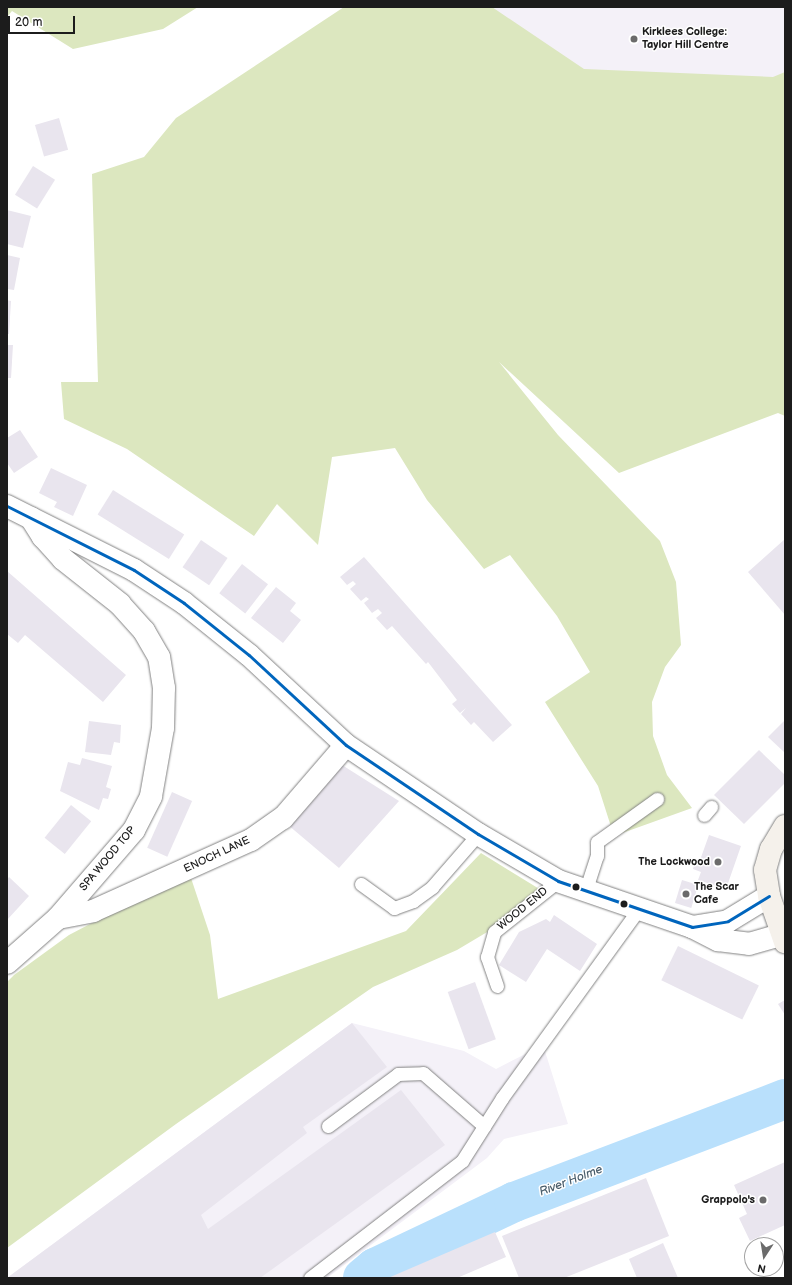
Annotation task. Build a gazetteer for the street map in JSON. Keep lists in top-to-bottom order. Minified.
{"streets":{"street":["ENOCH LANE","SPA WOOD TOP"],"lane":["WOOD END"]},"crossings":[["ENOCH LANE","SPA WOOD TOP"]],"water":["River Holme"],"places":["Kirklees College: Taylor Hill Centre","The Lockwood","The Scar Cafe","Grappolo's"],"scale_bar":"20 m","north":"bottom"}
